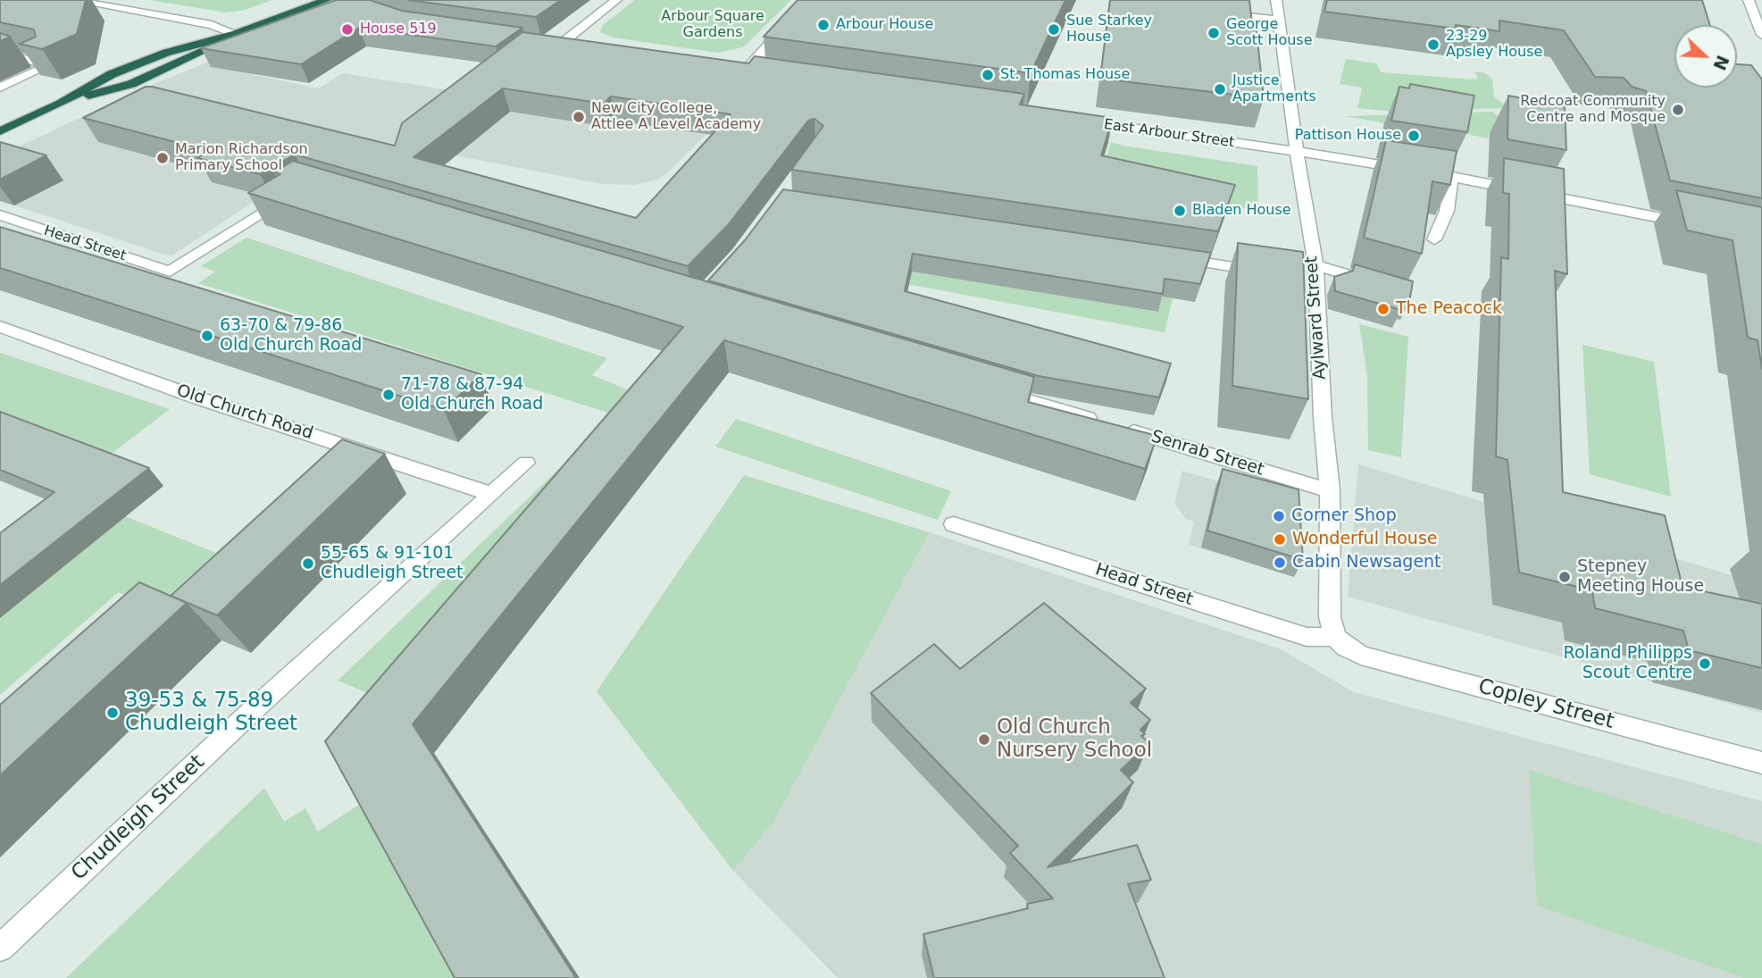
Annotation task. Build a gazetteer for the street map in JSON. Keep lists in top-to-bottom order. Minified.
{"streets":{"street":["East Arbour Street","Head Street","Aylward Street","Old Church Road","Senrab Street","Copley Street","Chudleigh Street"]},"crossings":[["East Arbour Street","Aylward Street"],["Head Street","Aylward Street"],["Head Street","Copley Street"],["Aylward Street","Senrab Street"],["Aylward Street","Copley Street"],["Old Church Road","Chudleigh Street"]],"parks":["Arbour Square Gardens"],"places":["Arbour House","House 519","Sue Starkey House","George Scott House","23-29 Apsley House","St. Thomas House","Justice Apartments","Redcoat Community Centre and Mosque","New City College, Attlee A Level Academy","Pattison House","Marion Richardson Primary School","Bladen House","The Peacock","63-70 & 79-86 Old Church Road","71-78 & 87-94 Old Church Road","Corner Shop","Wonderful House","Cabin Newsagent","55-65 & 91-101 Chudleigh Street","Stepney Meeting House","Roland Philipps Scout Centre","39-53 & 75-89 Chudleigh Street","Old Church Nursery School"],"north":"bottom right"}
